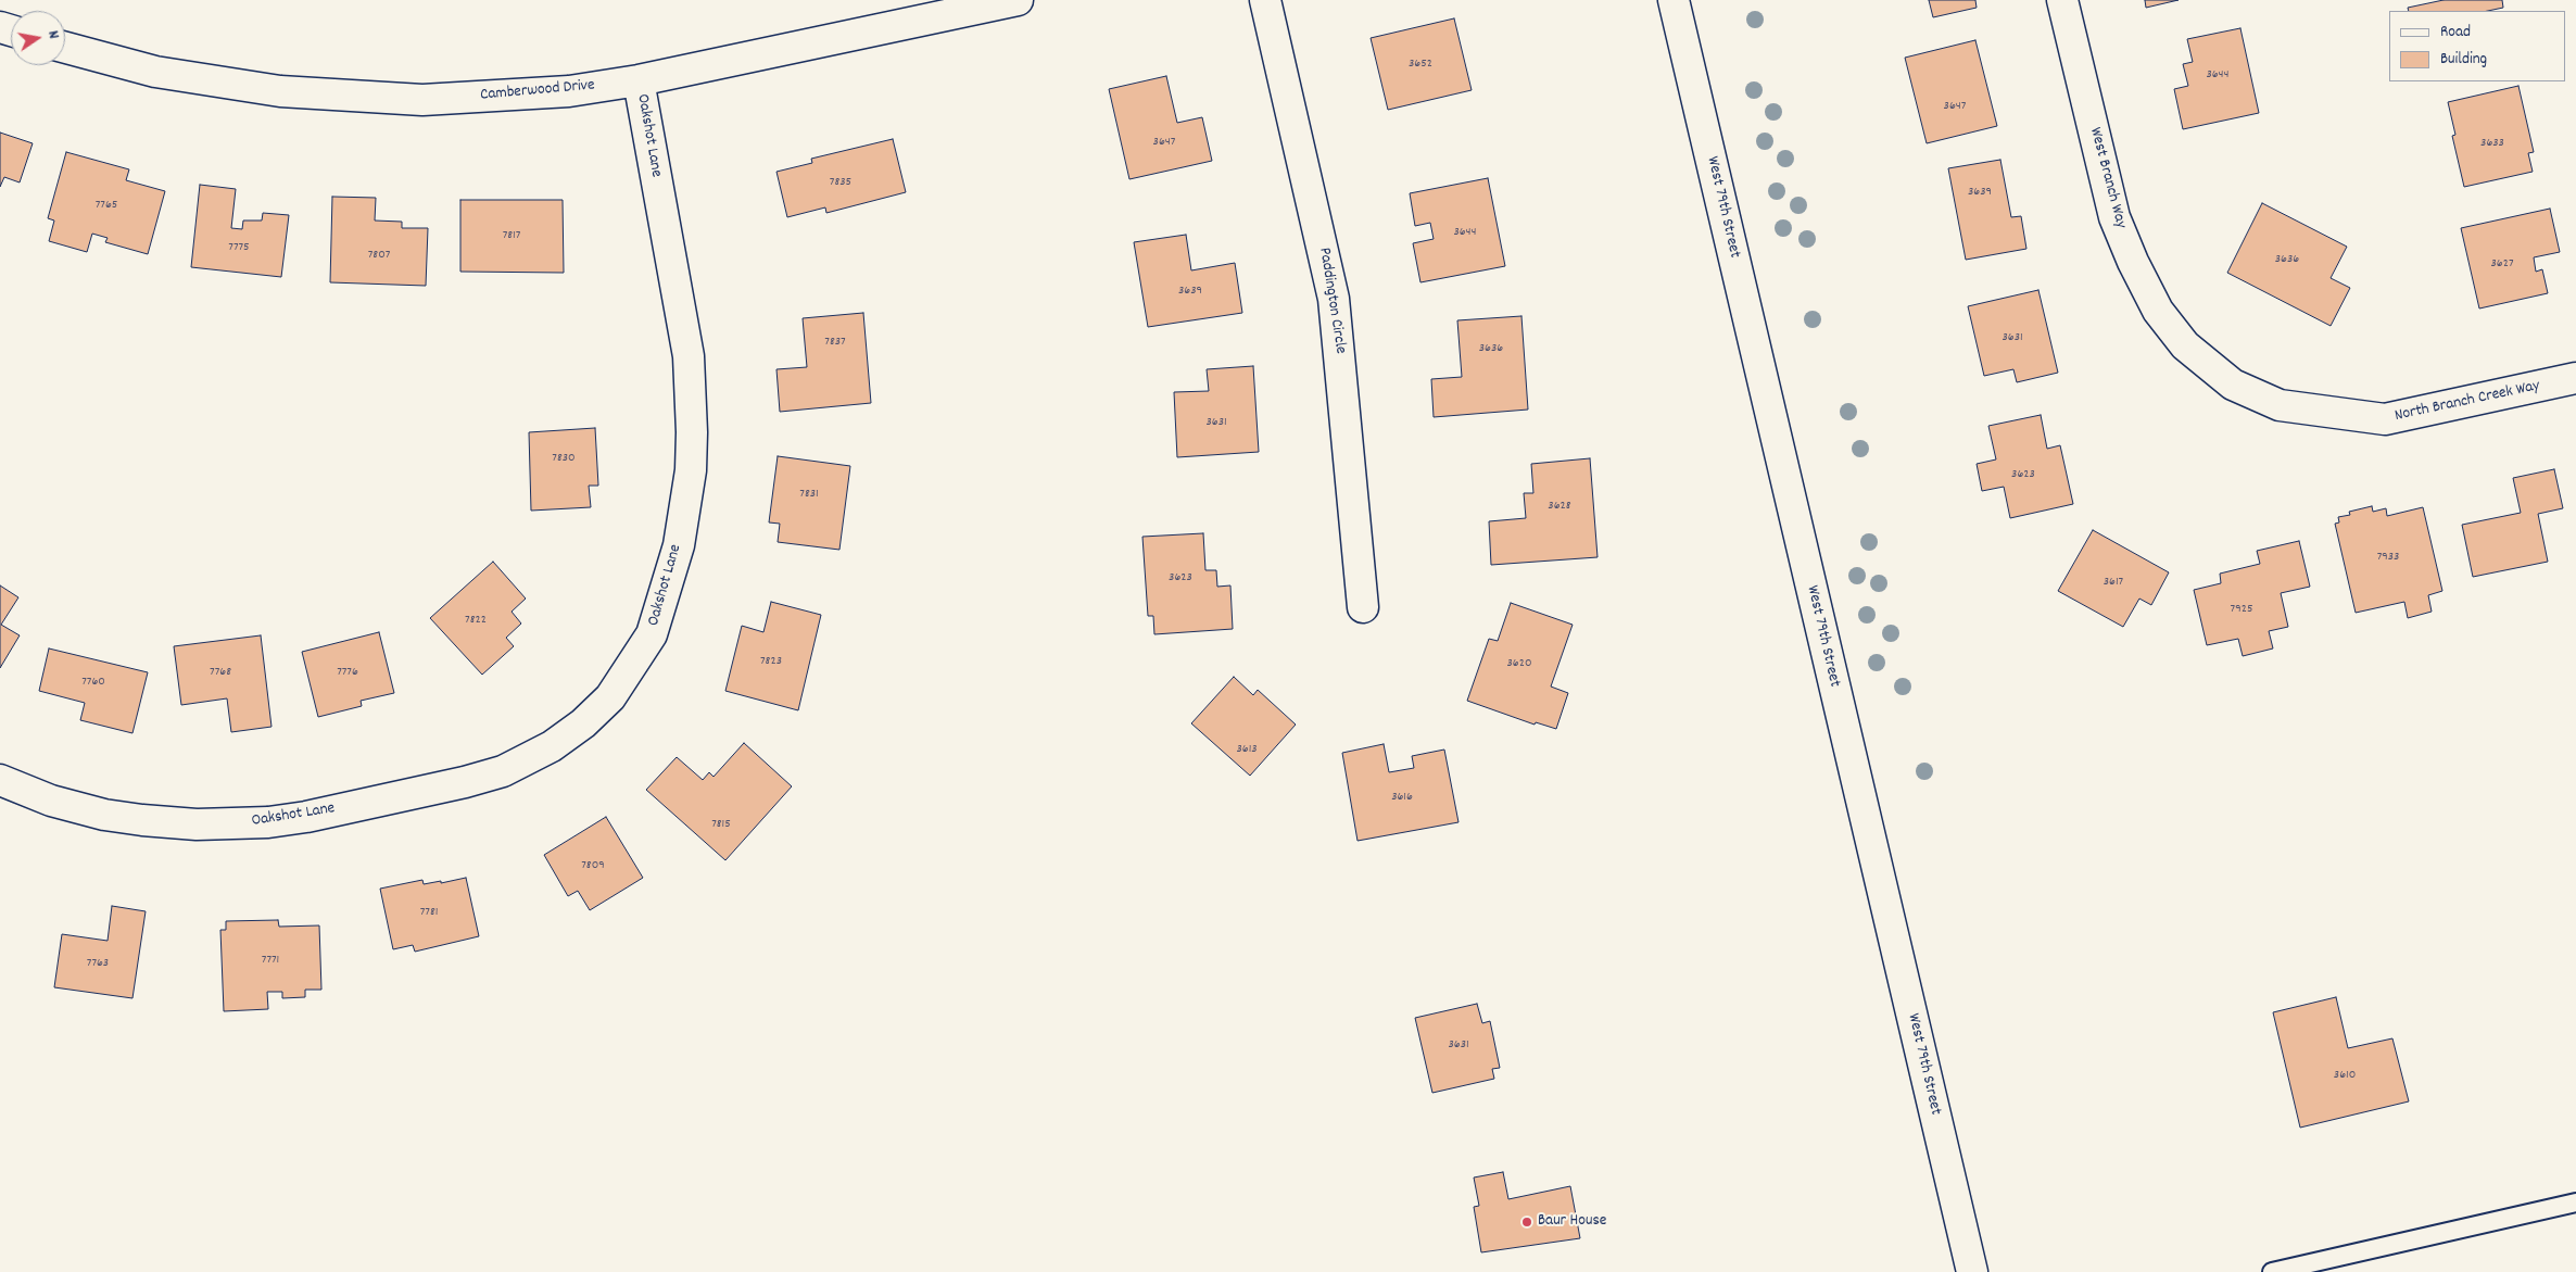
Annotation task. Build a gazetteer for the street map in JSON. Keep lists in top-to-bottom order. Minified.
{"streets":{"street":["Camberwood Drive","Oakshot Lane","West Branch Way","West 79th Street","Paddington Circle","North Branch Creek Way"]},"crossings":[["Camberwood Drive","Oakshot Lane"],["West Branch Way","North Branch Creek Way"]],"places":["Baur House"],"house_numbers":["3652","3644","3647","3647","3633","7835","3639","7765","3644","7817","7775","7807","3636","3627","3639","3631","7837","3636","3631","7830","3623","7831","3628","7933","3623","3617","7925","7822","7823","3620","7768","7776","7760","3613","3616","7815","7809","7781","7771","7763","3631","3610"],"legend":["Road","Building"],"north":"right"}
